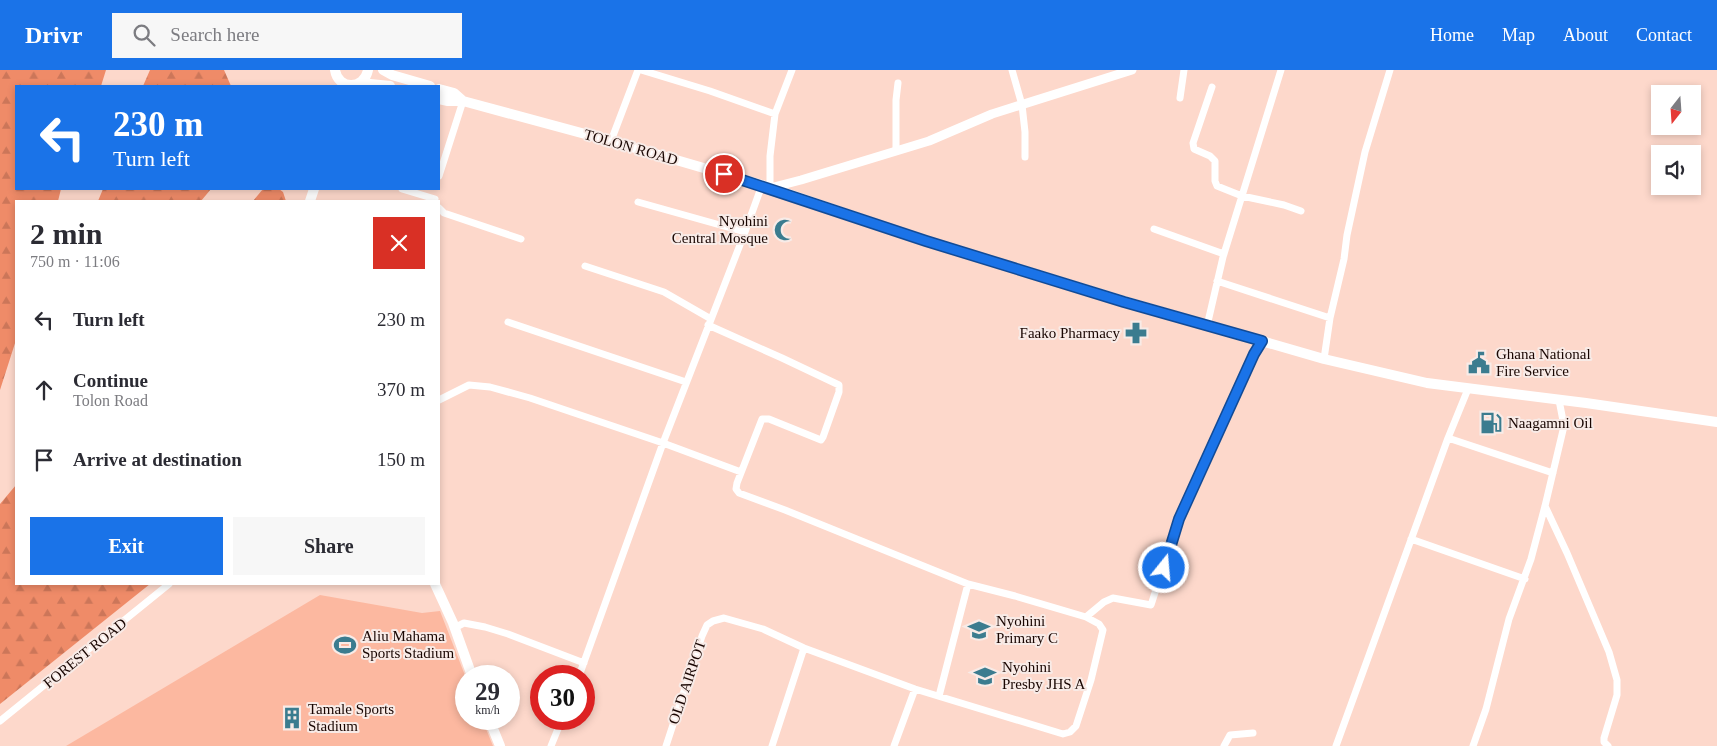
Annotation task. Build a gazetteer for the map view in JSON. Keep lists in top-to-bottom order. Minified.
{"streets":{"main road":["TOLON ROAD"],"street":["FOREST ROAD","OLD AIRPOT"]},"places":{"mosque":["Nyohini Central Mosque"],"pharmacy":["Faako Pharmacy"],"public building":["Ghana National Fire Service"],"fuel station":["Naagamni Oil"],"school or university":["Nyohini Primary C","Nyohini Presby JHS A"],"sports":["Aliu Mahama Sports Stadium"],"building":["Tamale Sports Stadium"]},"north":"bottom","page":{"header":"Drivr","search":"Search here","nav":["Home","Map","About","Contact"],"turn":["230 m","Turn left"],"heading":["2 min","750 m · 11:06"],"list":[{"name":"Turn left","value":"230 m"},{"name":"Continue","note":"Tolon Road","value":"370 m"},{"name":"Arrive at destination","value":"150 m"}],"buttons":["Exit","Share"],"speed":"29 km/h","limit":"30"}}
